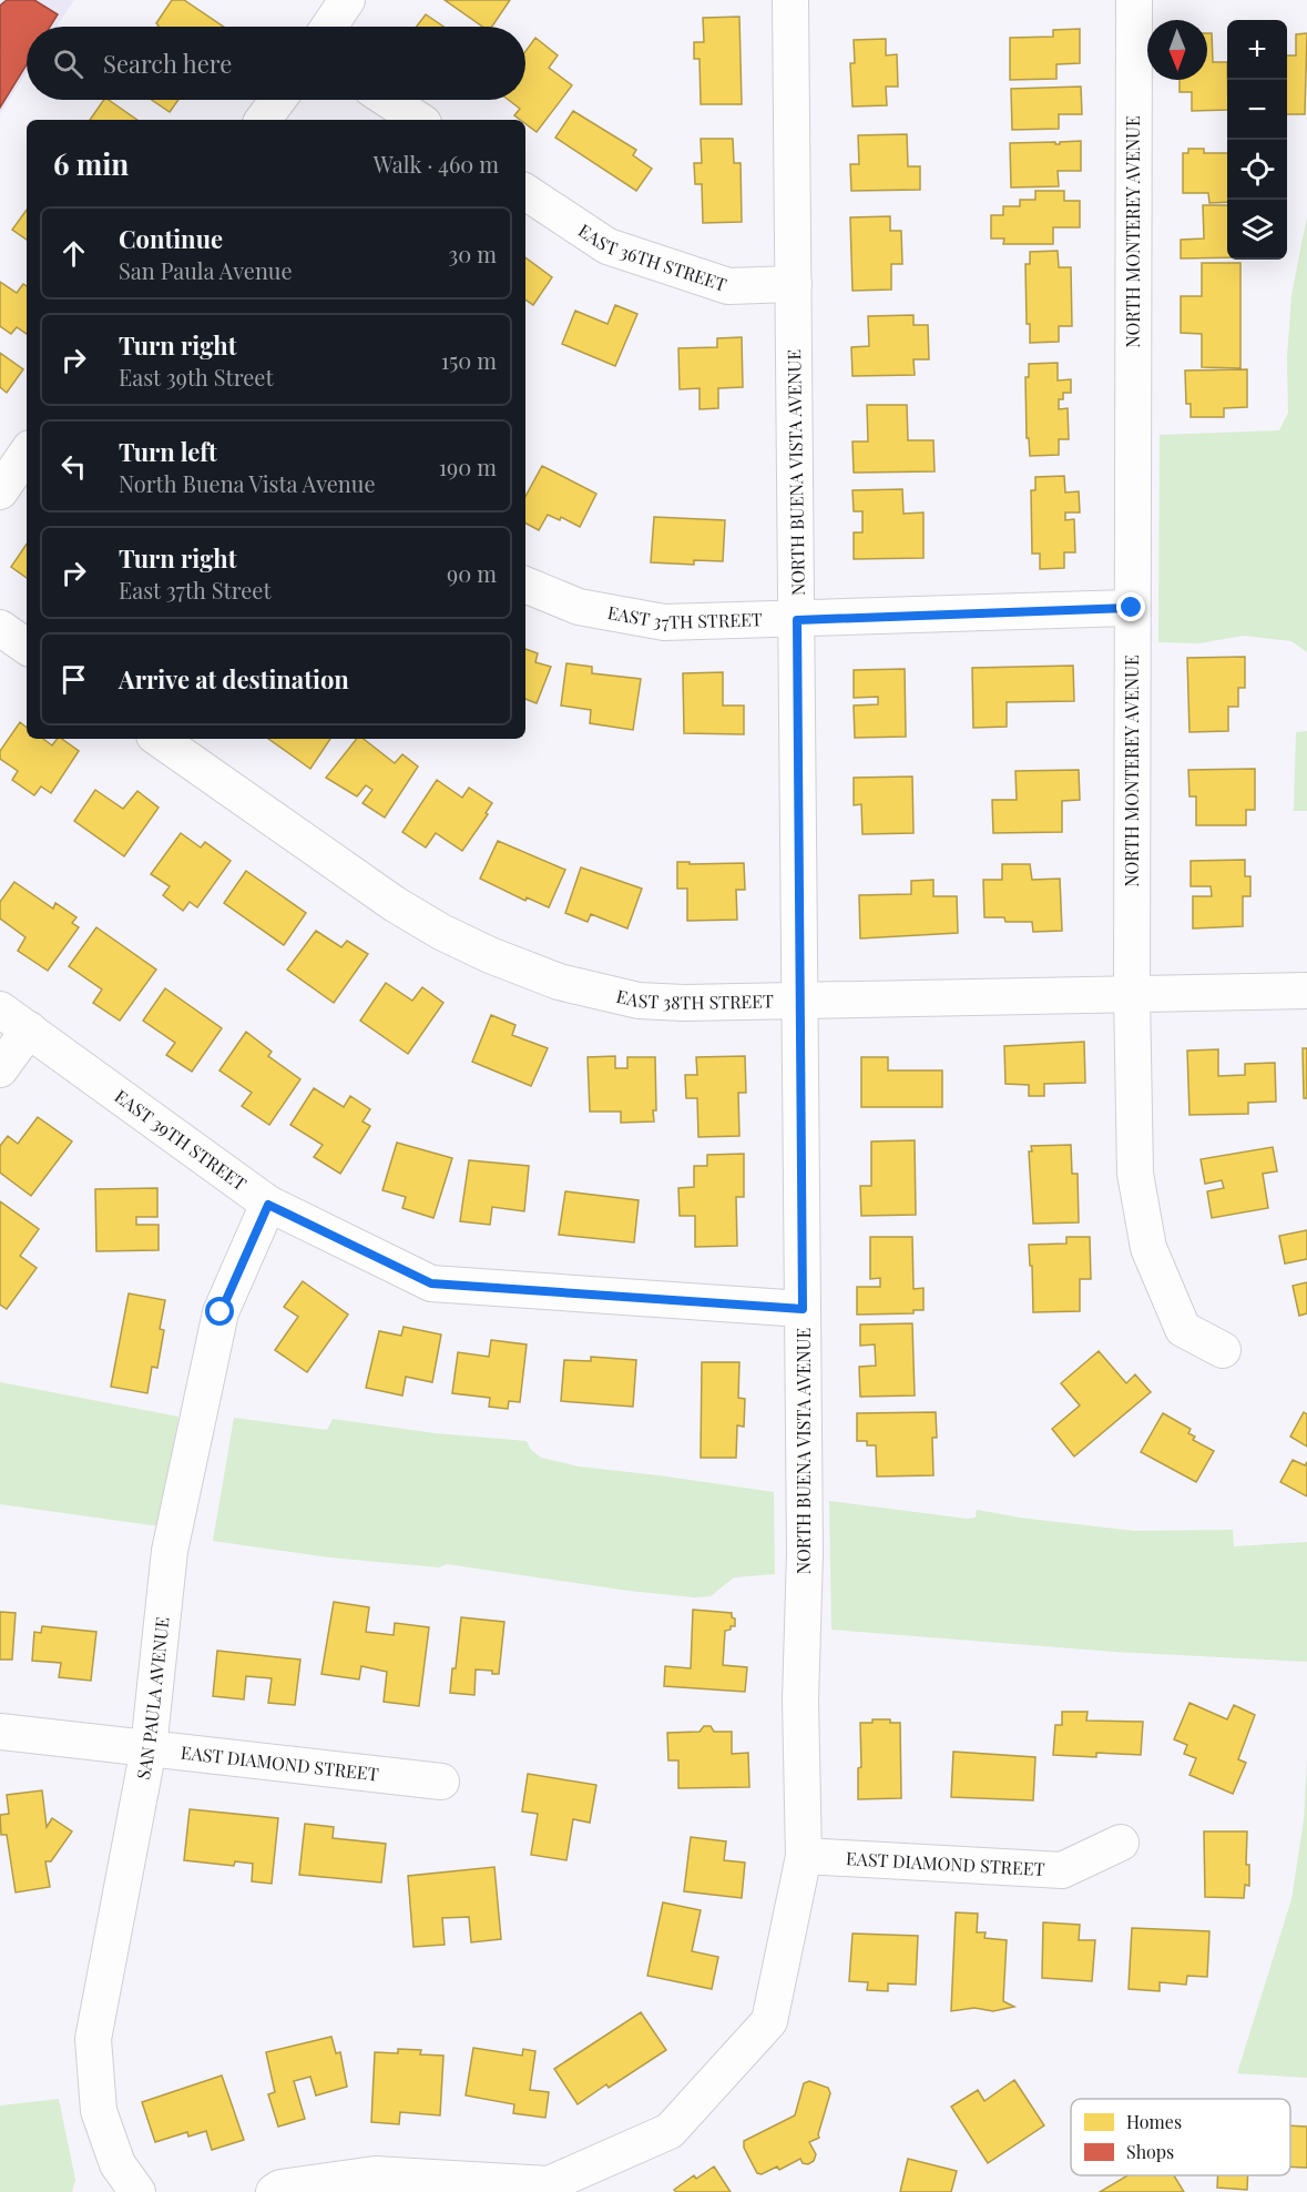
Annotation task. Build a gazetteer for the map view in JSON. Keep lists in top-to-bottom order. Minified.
{"streets":{"street":["NORTH MONTEREY AVENUE","EAST 36TH STREET","NORTH BUENA VISTA AVENUE","EAST 37TH STREET","EAST 38TH STREET","EAST 39TH STREET","SAN PAULA AVENUE","EAST DIAMOND STREET"]},"crossings":[["NORTH MONTEREY AVENUE","EAST 37TH STREET"],["NORTH MONTEREY AVENUE","EAST 38TH STREET"],["EAST 36TH STREET","NORTH BUENA VISTA AVENUE"],["NORTH BUENA VISTA AVENUE","EAST 37TH STREET"],["NORTH BUENA VISTA AVENUE","EAST 38TH STREET"],["NORTH BUENA VISTA AVENUE","EAST 39TH STREET"],["NORTH BUENA VISTA AVENUE","EAST DIAMOND STREET"],["EAST 39TH STREET","SAN PAULA AVENUE"],["SAN PAULA AVENUE","EAST DIAMOND STREET"]],"legend":["Homes","Shops"],"north":"bottom","page":{"map_buttons":["+","−"],"search":"Search here","heading":["6 min","Walk · 460 m"],"list":[["Continue","San Paula Avenue","30 m"],["Turn right","East 39th Street","150 m"],["Turn left","North Buena Vista Avenue","190 m"],["Turn right","East 37th Street","90 m"],"Arrive at destination"]}}
